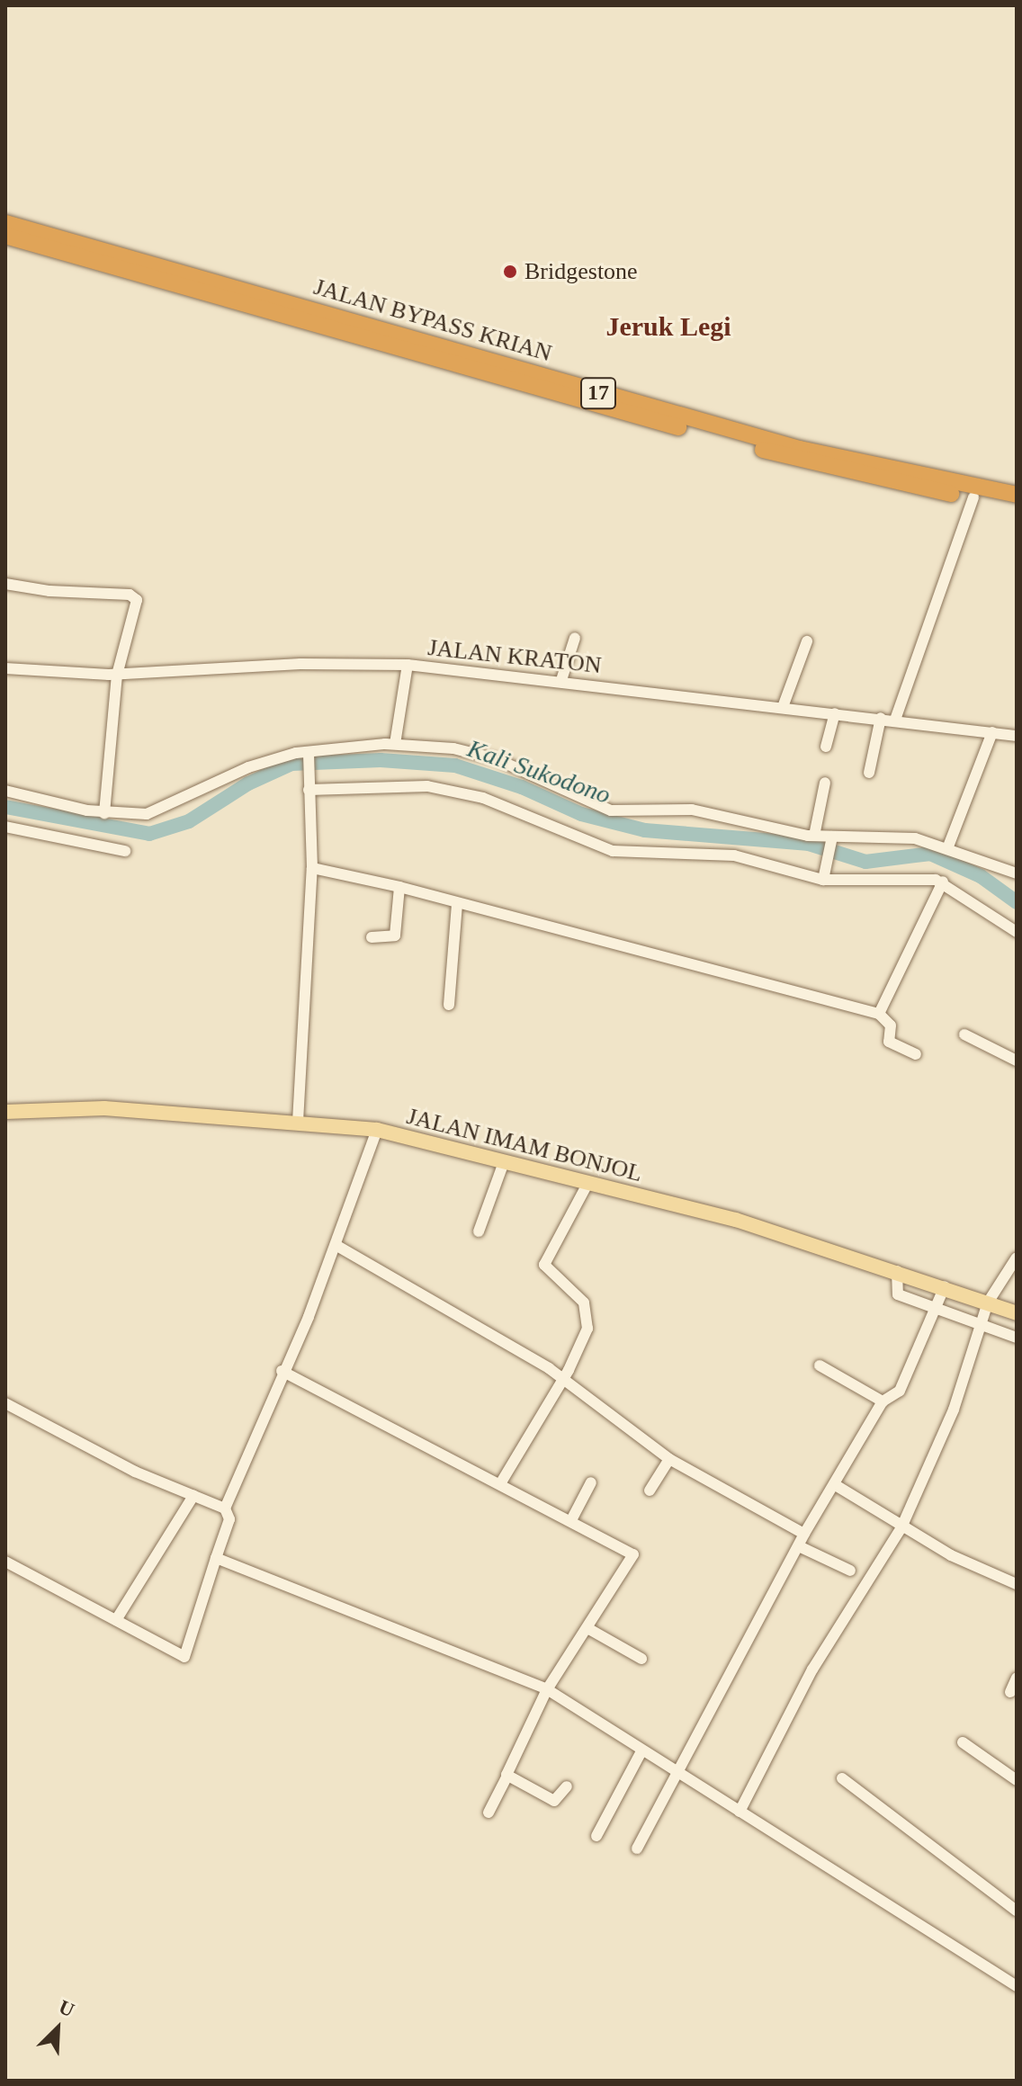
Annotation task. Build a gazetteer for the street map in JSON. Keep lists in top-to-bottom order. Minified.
{"streets":{"highway":["JALAN BYPASS KRIAN","17"],"main road":["JALAN IMAM BONJOL"],"street":["JALAN KRATON"]},"districts":["Jeruk Legi"],"water":["Kali Sukodono"],"places":["Bridgestone"],"north":"top right"}
